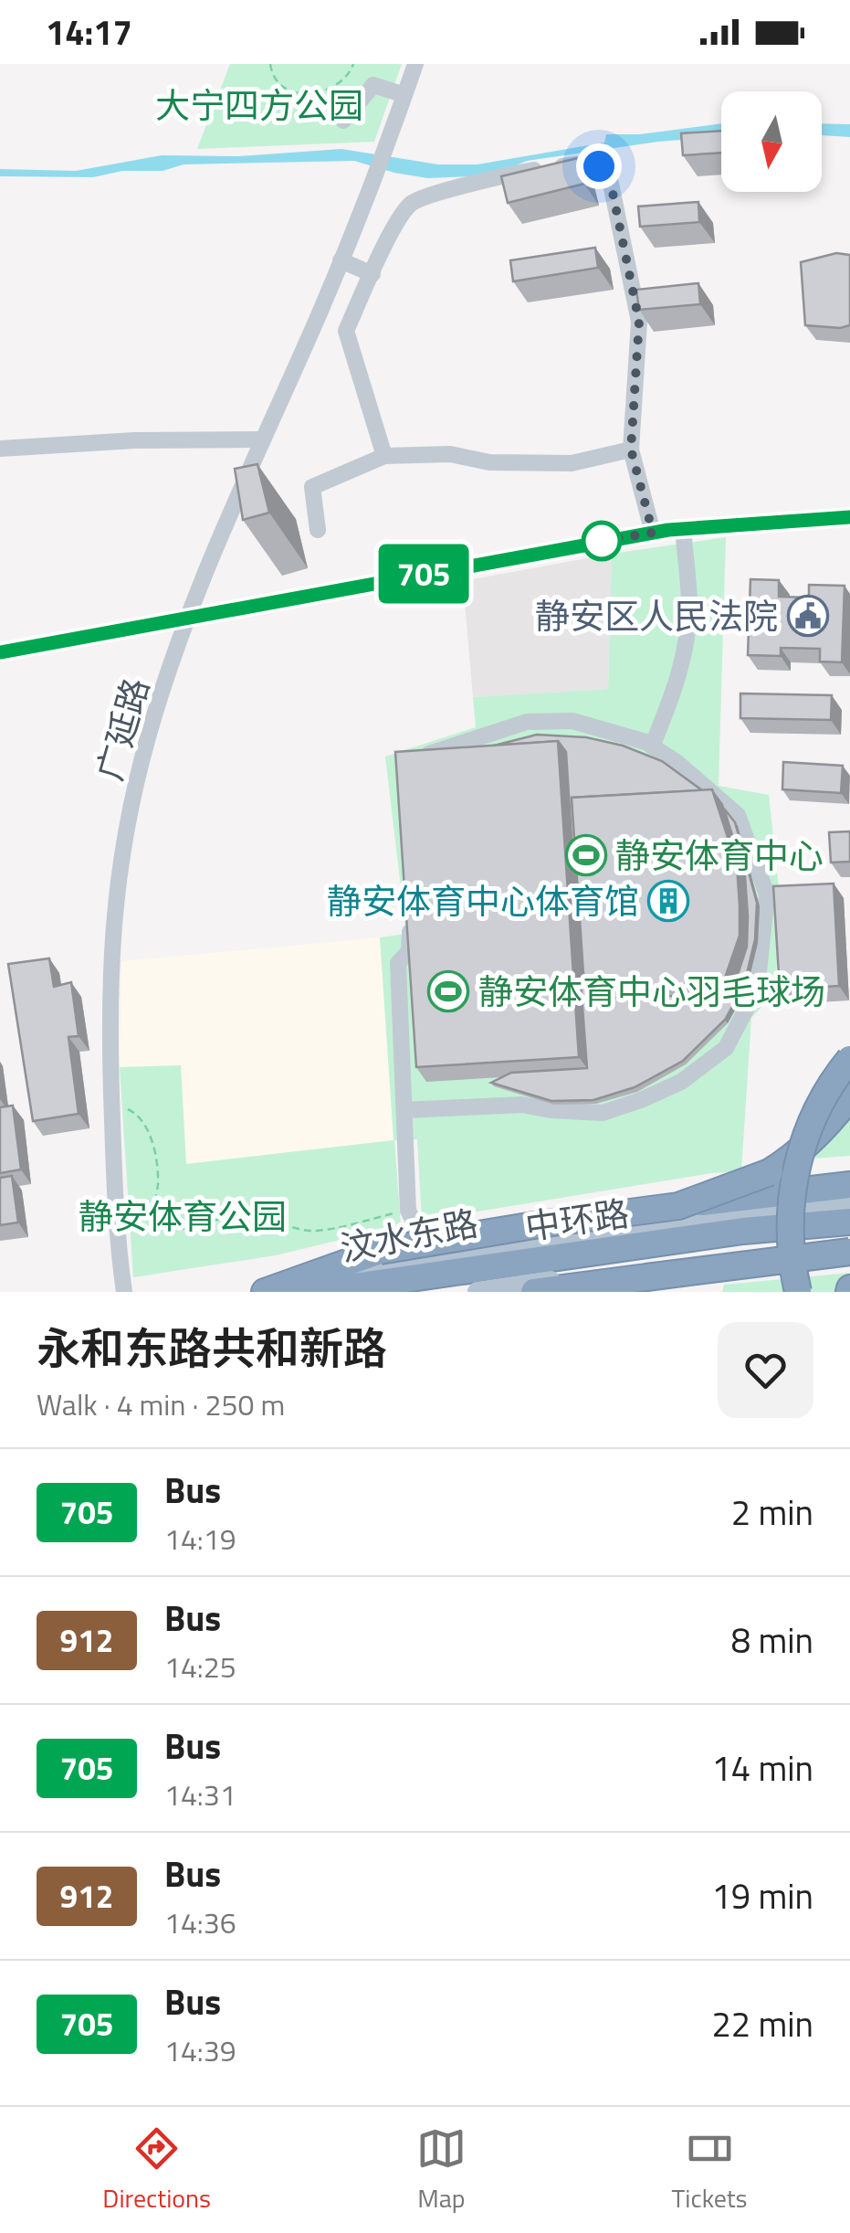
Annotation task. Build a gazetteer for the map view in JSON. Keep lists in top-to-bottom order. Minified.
{"streets":{"highway":["中环路"],"main road":["汶水东路"],"street":["广延路"]},"crossings":[["中环路","汶水东路"]],"parks":["大宁四方公园","静安体育公园"],"places":{"public building":["静安区人民法院"],"sports":["静安体育中心","静安体育中心羽毛球场"],"building":["静安体育中心体育馆"]},"lines":["bus line 705"],"north":"bottom","page":{"status":"14:17","on_map":"705","heading":["永和东路共和新路","Walk · 4 min · 250 m"],"list":[{"mark":"705","name":"Bus","note":"14:19","value":"2 min"},{"mark":"912","name":"Bus","note":"14:25","value":"8 min"},{"mark":"705","name":"Bus","note":"14:31","value":"14 min"},{"mark":"912","name":"Bus","note":"14:36","value":"19 min"},{"mark":"705","name":"Bus","note":"14:39","value":"22 min"}],"tabs":["Directions","Map","Tickets"]}}
